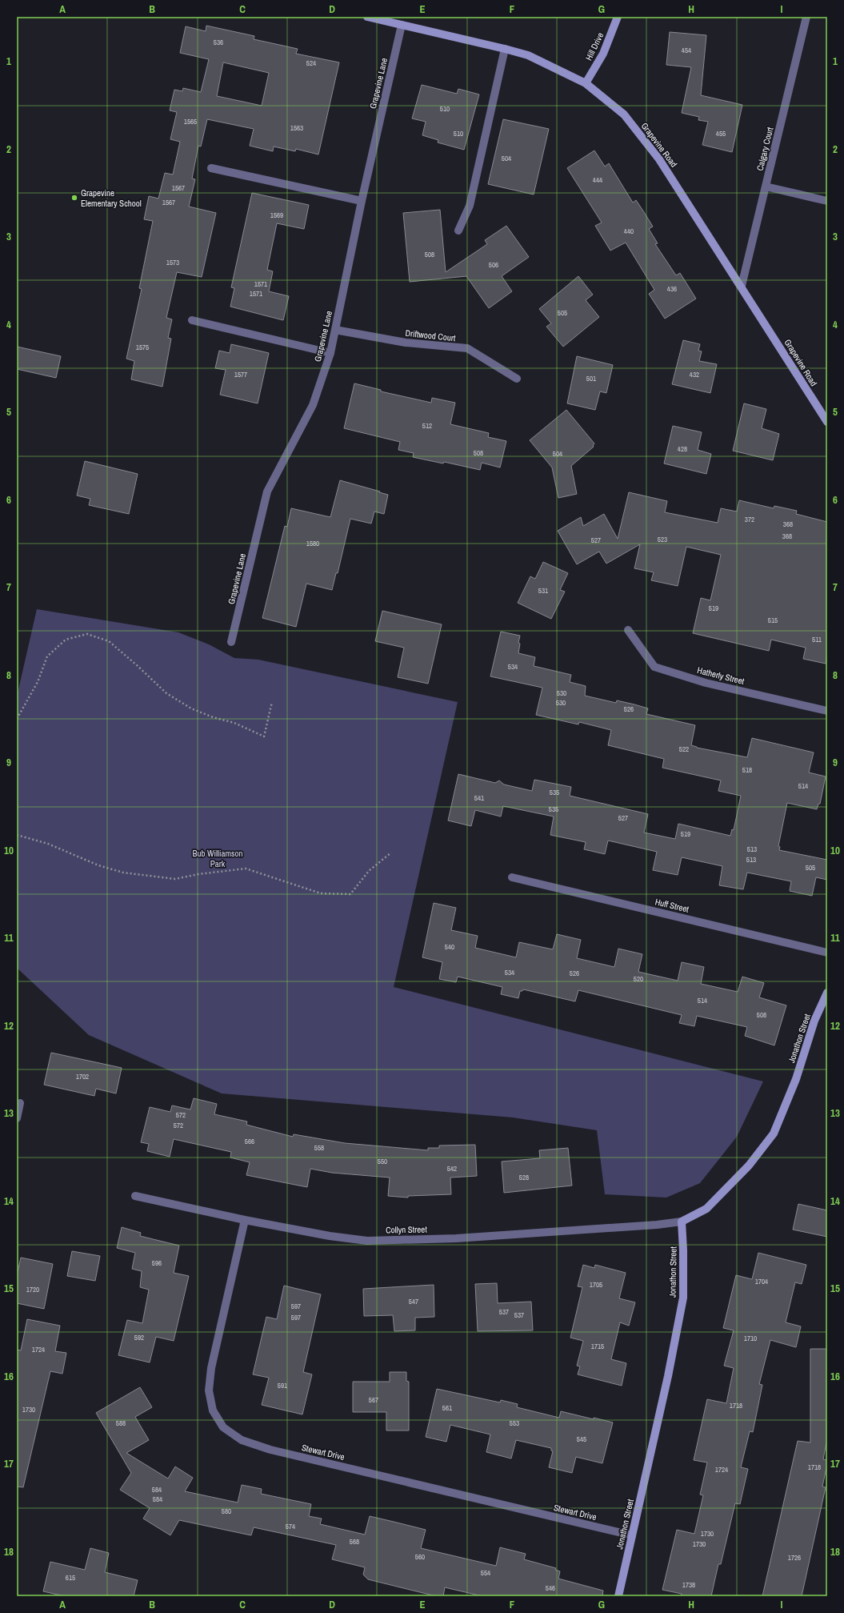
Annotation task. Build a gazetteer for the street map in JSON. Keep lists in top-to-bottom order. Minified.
{"streets":{"street":["Hill Drive","Grapevine Lane","Grapevine Road","Calgary Court","Driftwood Court","Hatherly Street","Huff Street","Jonathon Street","Collyn Street","Stewart Drive"]},"crossings":[["Hill Drive","Grapevine Road"],["Grapevine Lane","Grapevine Road"],["Grapevine Lane","Driftwood Court"],["Grapevine Road","Calgary Court"],["Jonathon Street","Collyn Street"],["Jonathon Street","Stewart Drive"],["Collyn Street","Stewart Drive"]],"parks":["Bub Williamson Park"],"places":["Grapevine Elementary School"],"house_numbers":["536","454","524","510","1565","1563","510","455","504","444","1567","1567","1569","440","508","1573","506","1571","436","1571","505","1575","1577","432","501","512","428","508","504","372","368","368","523","527","1580","531","519","515","511","534","530","530","526","522","518","514","535","541","535","527","519","513","513","505","540","534","526","520","514","508","1702","572","572","566","558","550","542","528","596","1704","1705","1720","547","597","537","537","597","592","1710","1715","1724","591","567","1718","561","1730","588","553","545","1718","1724","584","584","580","574","1730","568","1730","560","1726","554","615","1738","546"],"grid":{"columns":["A","B","C","D","E","F","G","H","I"],"rows":["1","2","3","4","5","6","7","8","9","10","11","12","13","14","15","16","17","18"]}}
